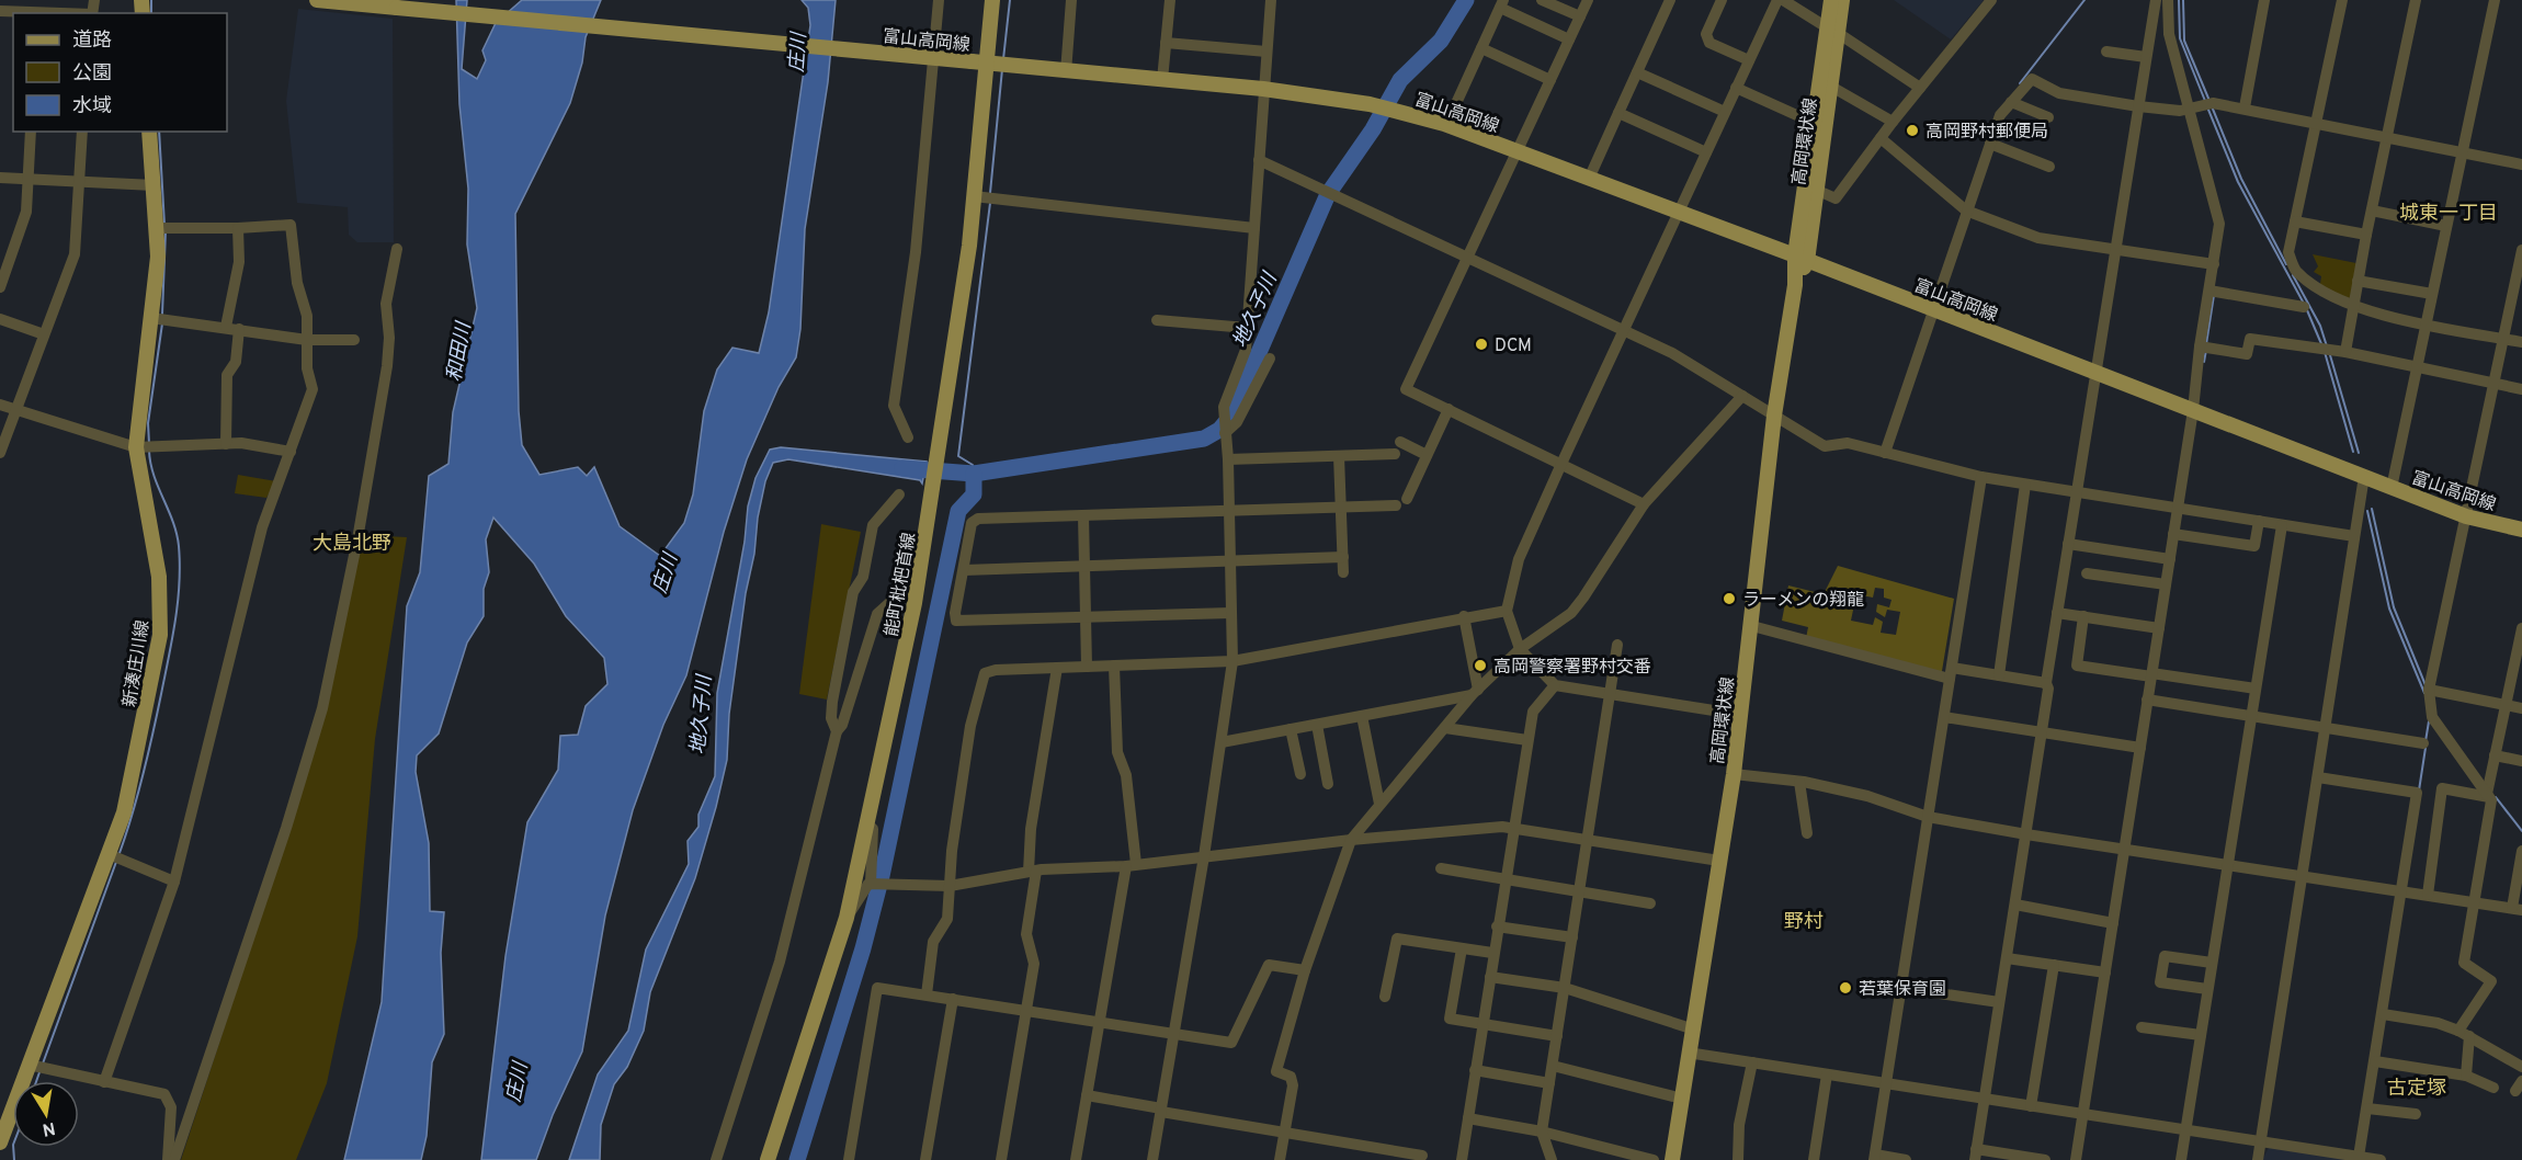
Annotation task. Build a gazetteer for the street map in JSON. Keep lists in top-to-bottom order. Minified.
{"streets":{"main road":["富山高岡線","高岡環状線","能町枇杷首線","新湊庄川線"]},"crossings":[["富山高岡線","高岡環状線"],["富山高岡線","能町枇杷首線"]],"districts":["城東一丁目","大島北野","野村","古定塚"],"water":["庄川","地久子川","和田川"],"places":["高岡野村郵便局","DCM","ラーメンの翔龍","高岡警察署野村交番","若葉保育園"],"legend":["道路","公園","水域"],"north":"bottom"}
